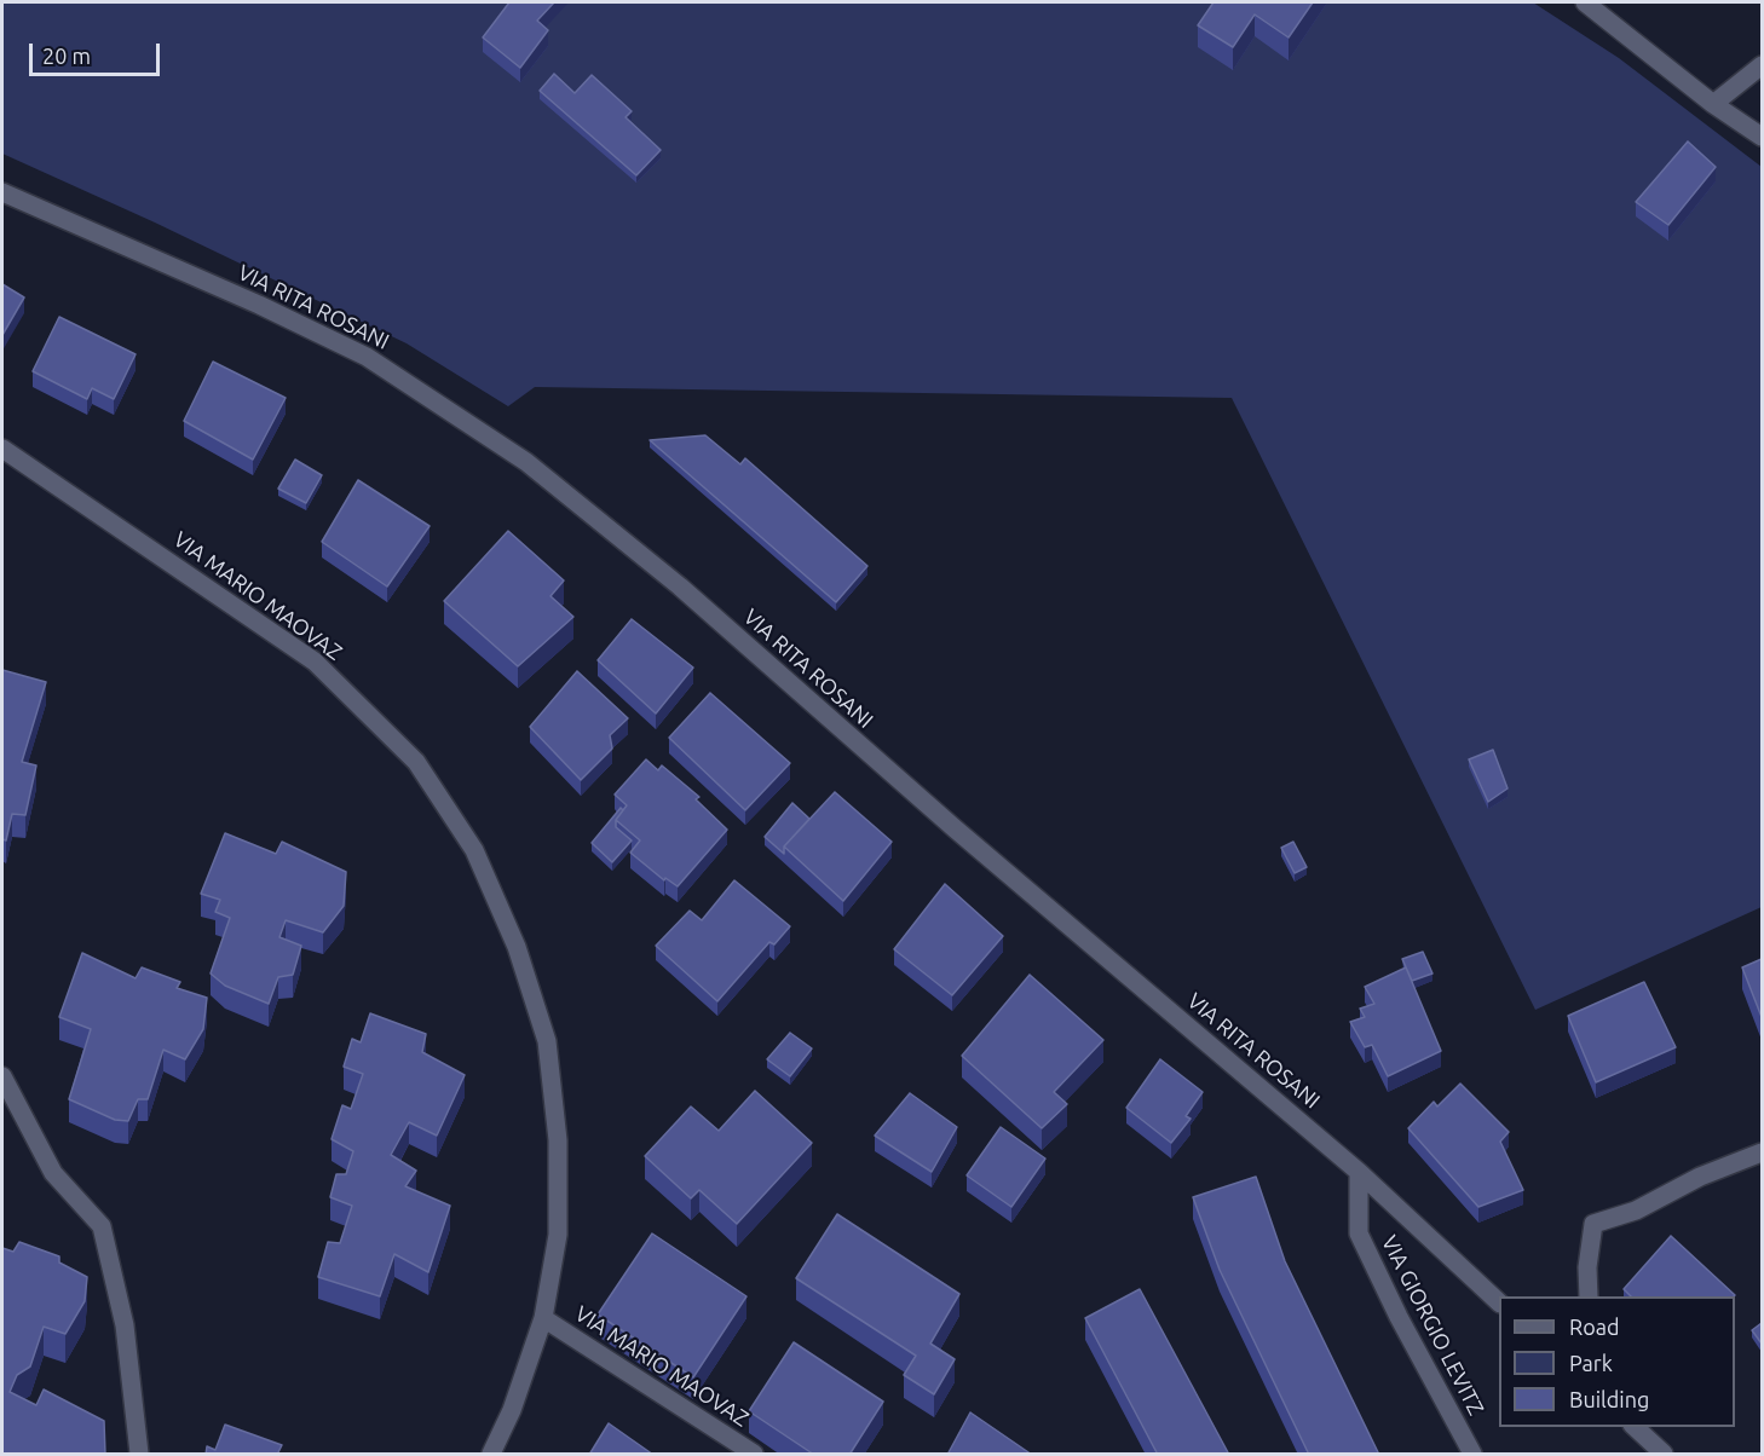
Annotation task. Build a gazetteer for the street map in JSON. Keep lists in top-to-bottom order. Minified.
{"streets":{"street":["VIA RITA ROSANI","VIA MARIO MAOVAZ","VIA GIORGIO LEVITZ"]},"crossings":[["VIA RITA ROSANI","VIA GIORGIO LEVITZ"]],"legend":["Road","Park","Building"],"scale_bar":"20 m"}
